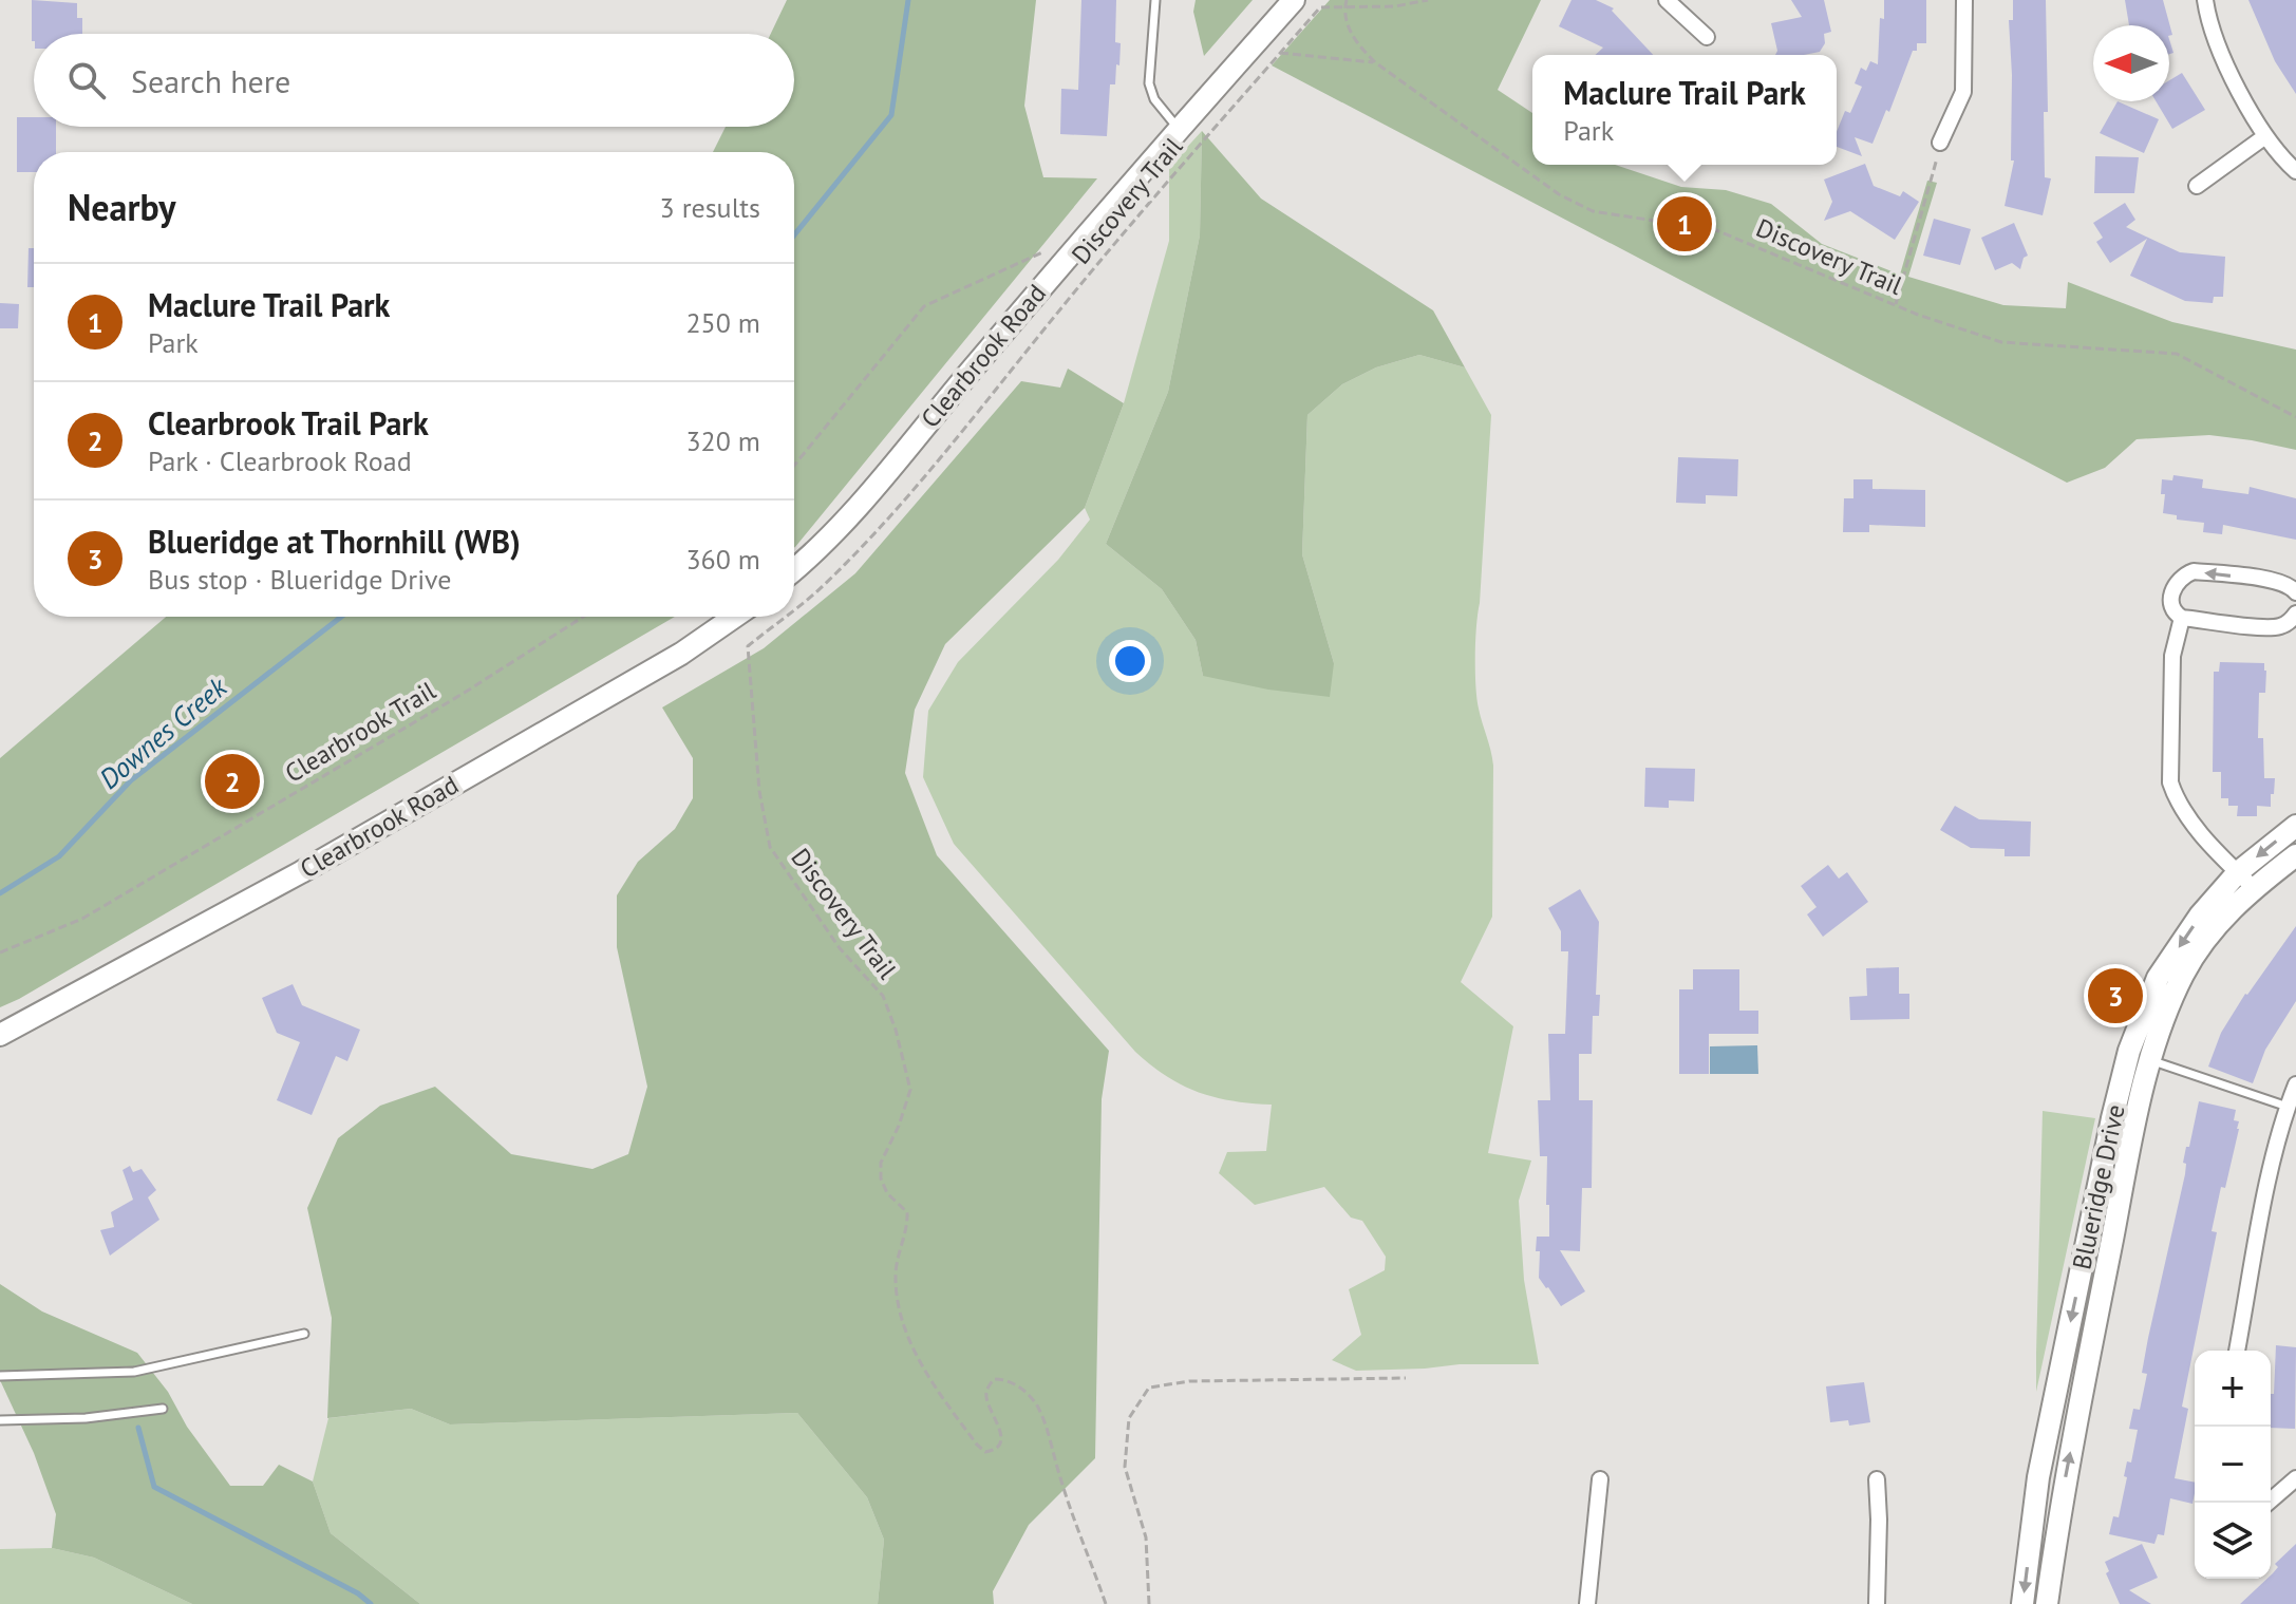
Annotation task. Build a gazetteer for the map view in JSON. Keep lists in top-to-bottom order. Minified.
{"streets":{"street":["Clearbrook Road","Blueridge Drive"],"path":["Discovery Trail","Clearbrook Trail"]},"water":["Downes Creek"],"north":"left","page":{"search":"Search here","popup":["Maclure Trail Park","Park"],"heading":["Nearby","3 results"],"pins":["1","2","3"],"list":[{"mark":"1","name":"Maclure Trail Park","note":"Park","value":"250 m"},{"mark":"2","name":"Clearbrook Trail Park","note":"Park · Clearbrook Road","value":"320 m"},{"mark":"3","name":"Blueridge at Thornhill (WB)","note":"Bus stop · Blueridge Drive","value":"360 m"}],"map_buttons":["+","−"]}}
